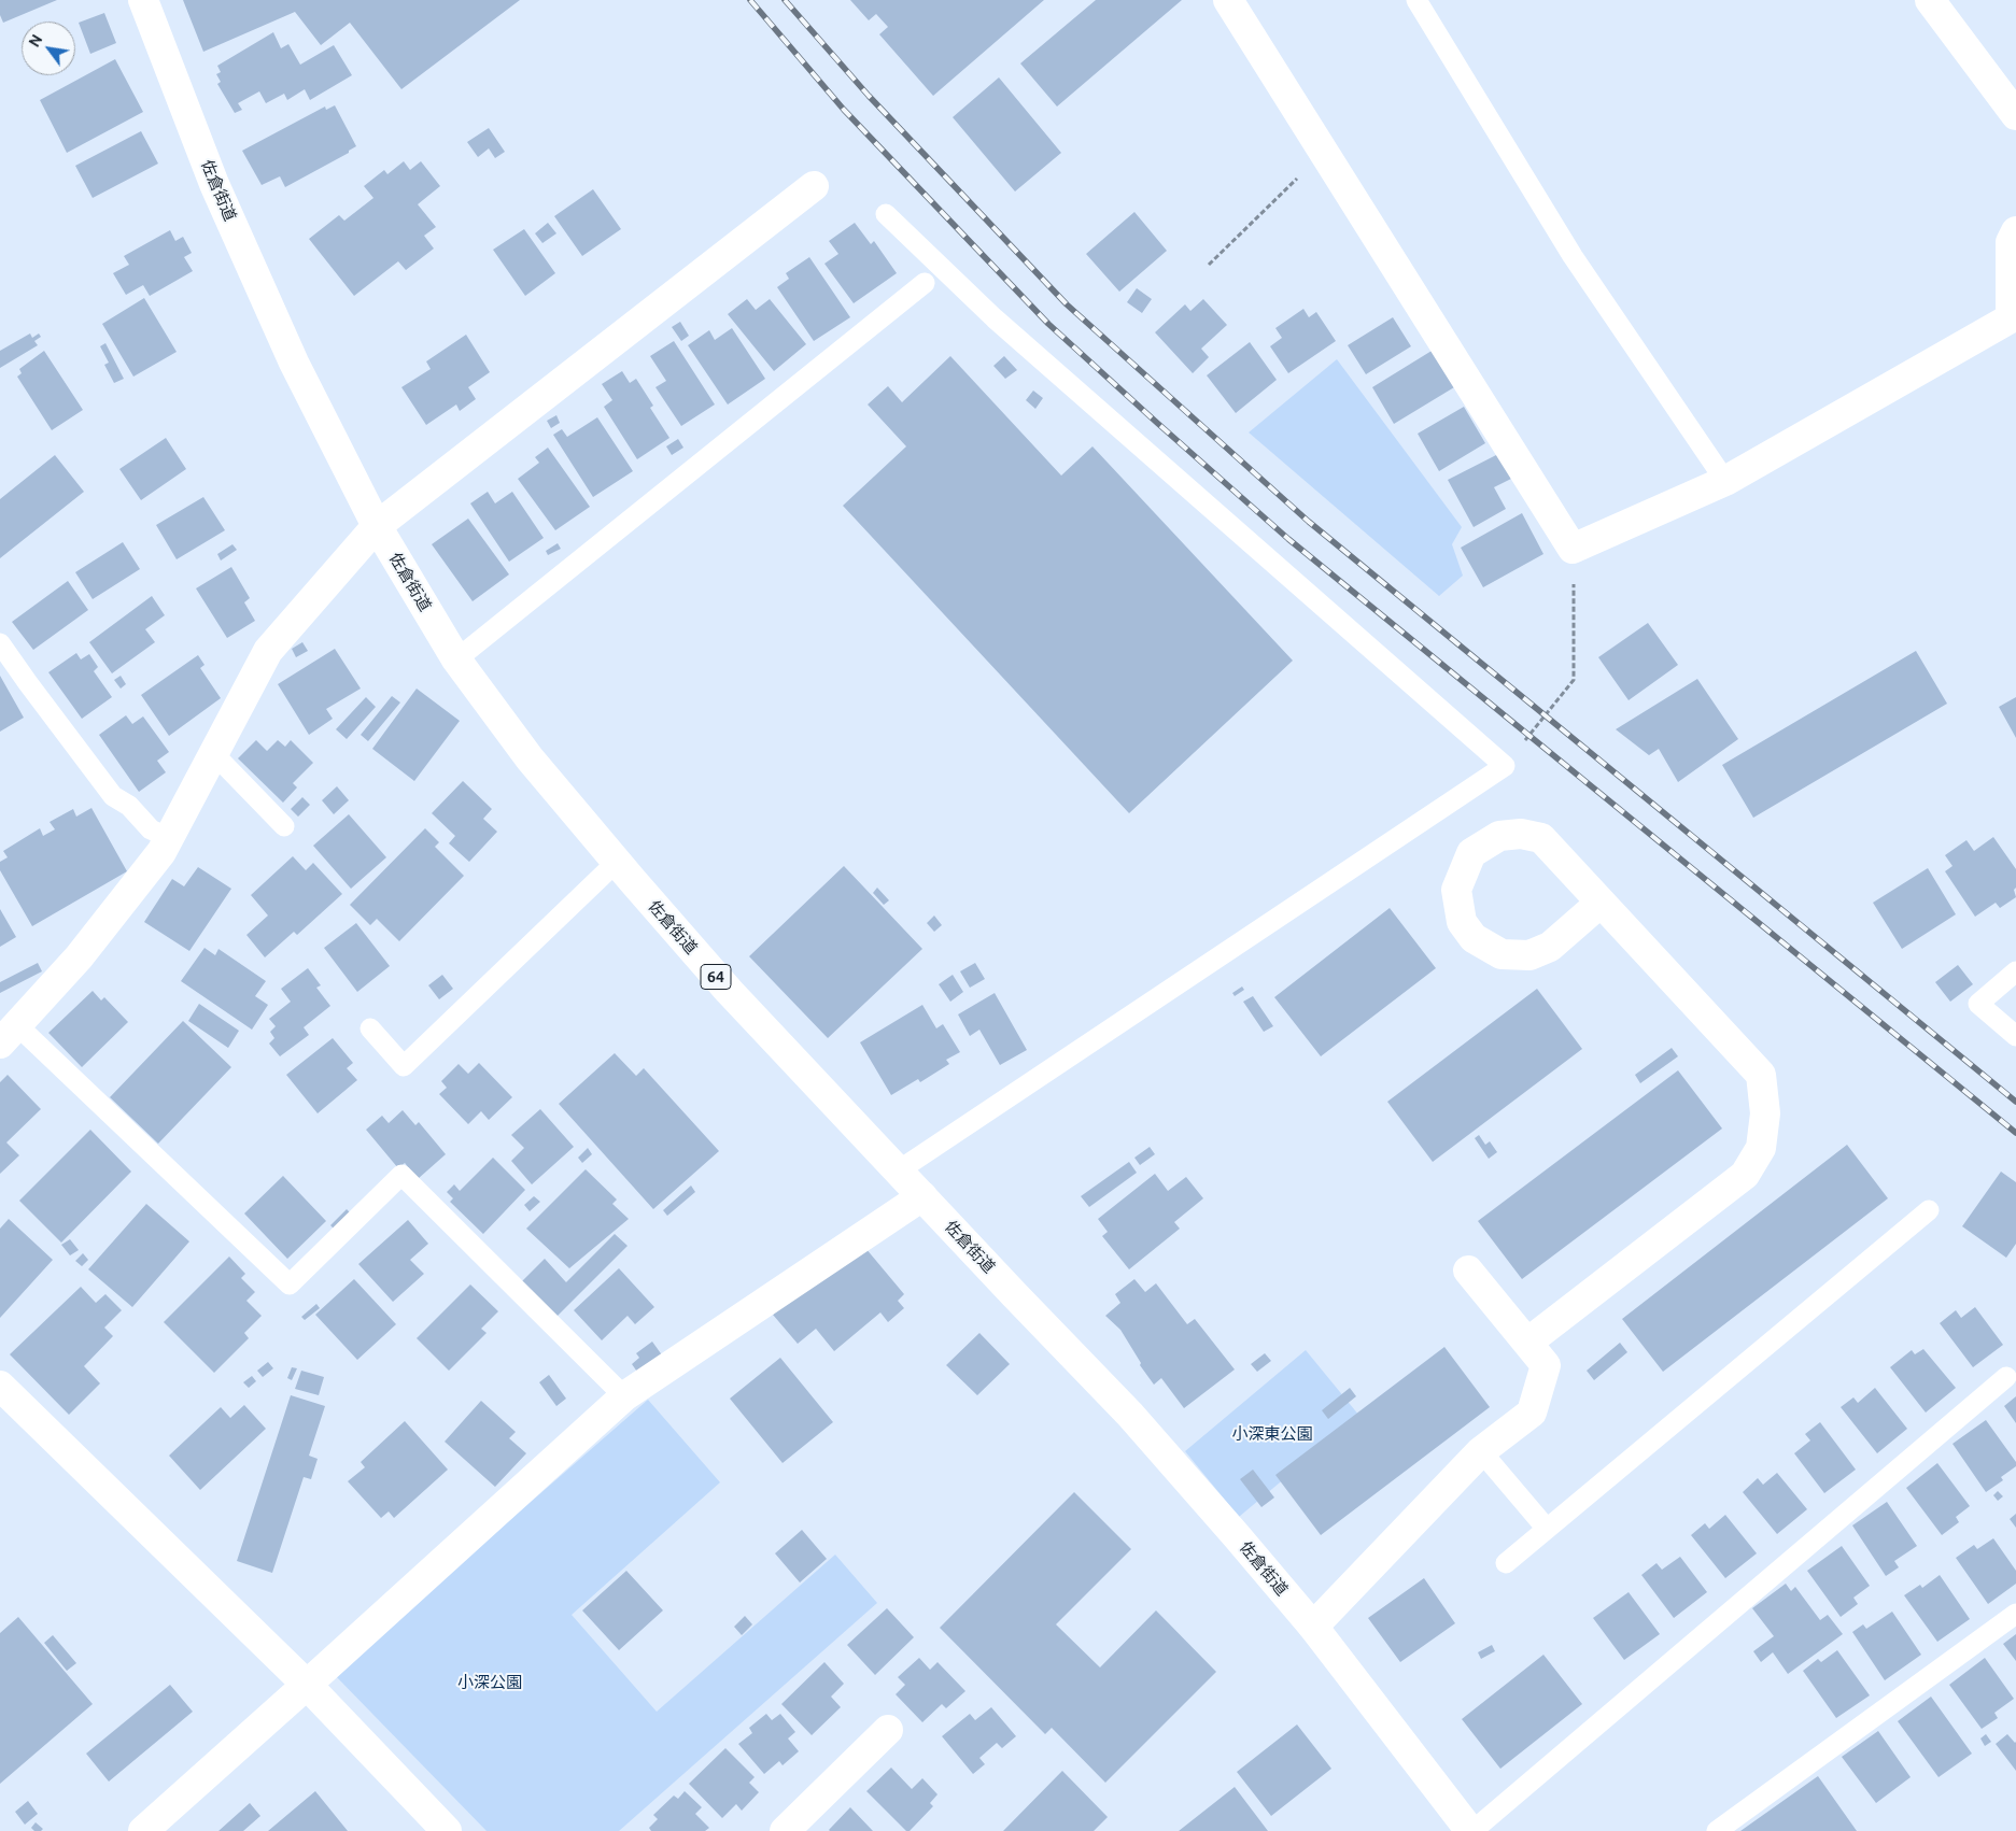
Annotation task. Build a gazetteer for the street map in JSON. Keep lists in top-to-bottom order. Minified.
{"streets":{"street":["佐倉街道","64"]},"parks":["小深東公園","小深公園"],"north":"top left"}
